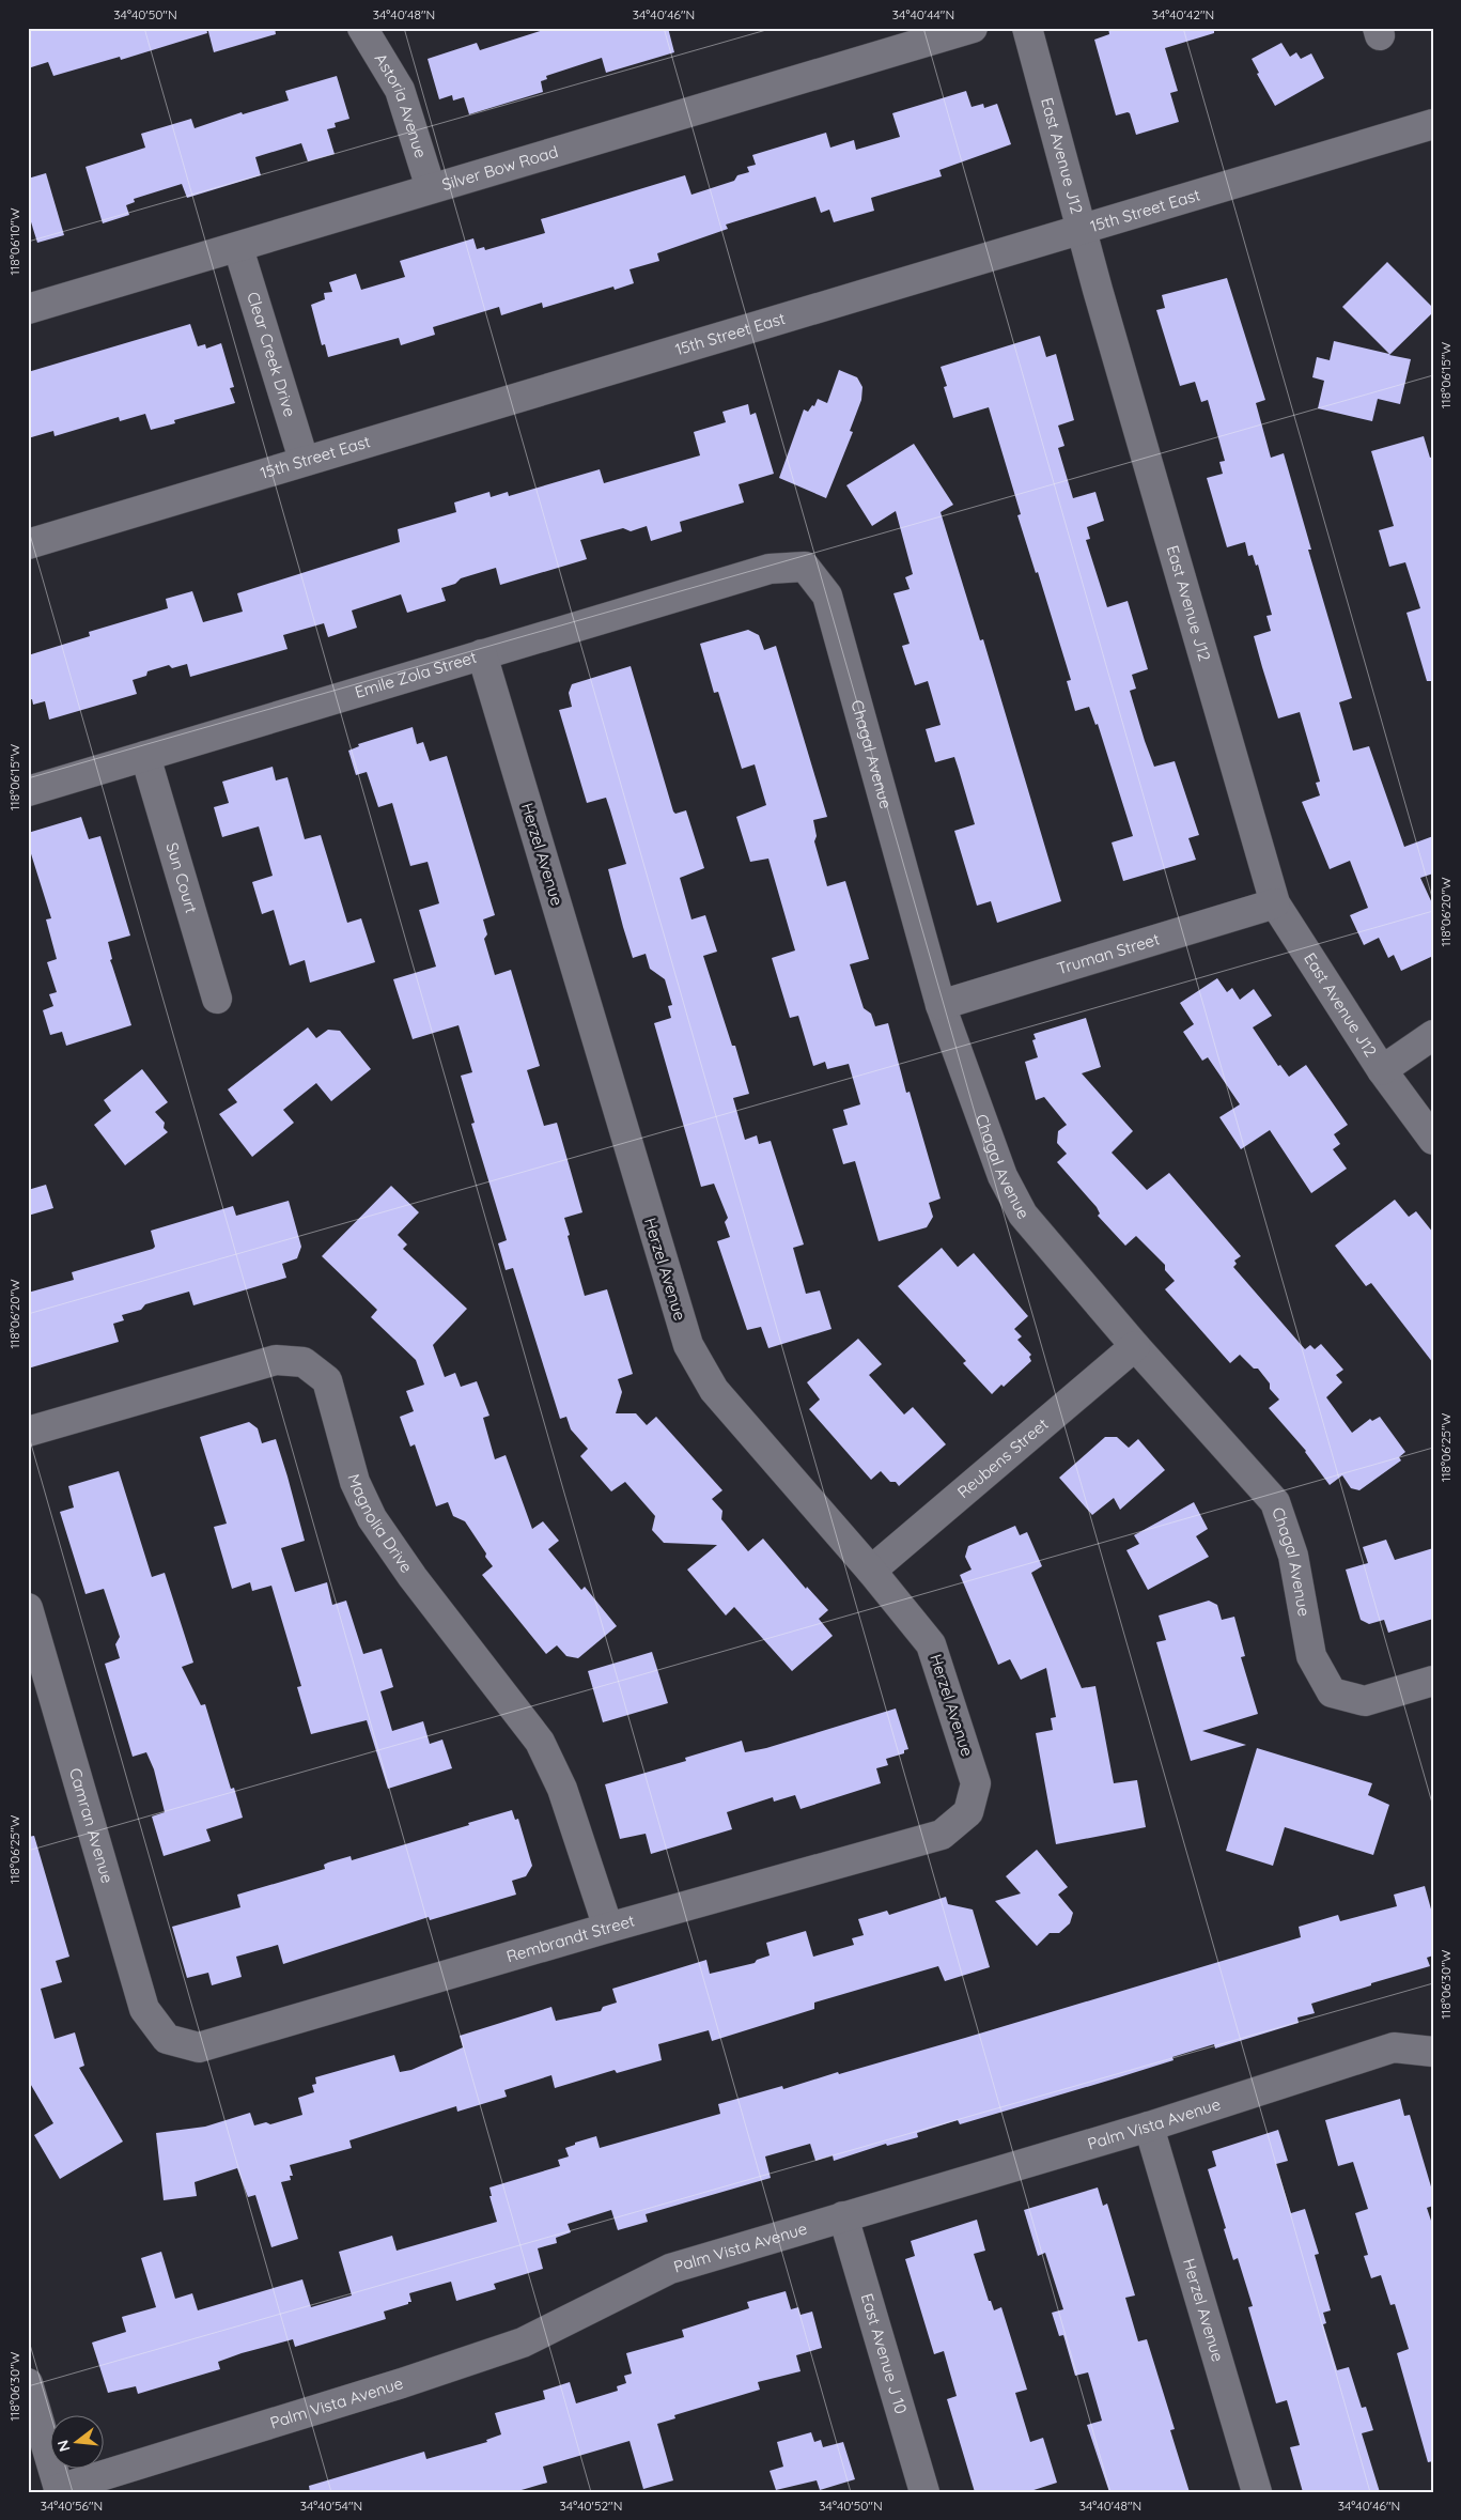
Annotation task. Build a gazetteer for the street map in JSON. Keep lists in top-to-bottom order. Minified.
{"streets":{"street":["Astoria Avenue","East Avenue J12","Silver Bow Road","15th Street East","Clear Creek Drive","Emile Zola Street","Chagal Avenue","Herzel Avenue","Sun Court","Truman Street","Reubens Street","Magnolia Drive","Camran Avenue","Rembrandt Street","Palm Vista Avenue","East Avenue J 10"]},"crossings":[["Astoria Avenue","Silver Bow Road"],["East Avenue J12","15th Street East"],["East Avenue J12","Truman Street"],["Silver Bow Road","Clear Creek Drive"],["15th Street East","Clear Creek Drive"],["Emile Zola Street","Chagal Avenue"],["Emile Zola Street","Herzel Avenue"],["Emile Zola Street","Sun Court"],["Chagal Avenue","Truman Street"],["Chagal Avenue","Reubens Street"],["Herzel Avenue","Reubens Street"],["Herzel Avenue","Rembrandt Street"],["Herzel Avenue","Palm Vista Avenue"],["Magnolia Drive","Rembrandt Street"],["Camran Avenue","Rembrandt Street"],["Palm Vista Avenue","East Avenue J 10"]],"north":"left","coordinates":["34°40'50\"N","34°40'48\"N","34°40'46\"N","34°40'44\"N","34°40'42\"N","118°06'10\"W","118°06'15\"W","118°06'20\"W","118°06'25\"W","118°06'30\"W","34°40'56\"N","34°40'54\"N","34°40'52\"N"]}
